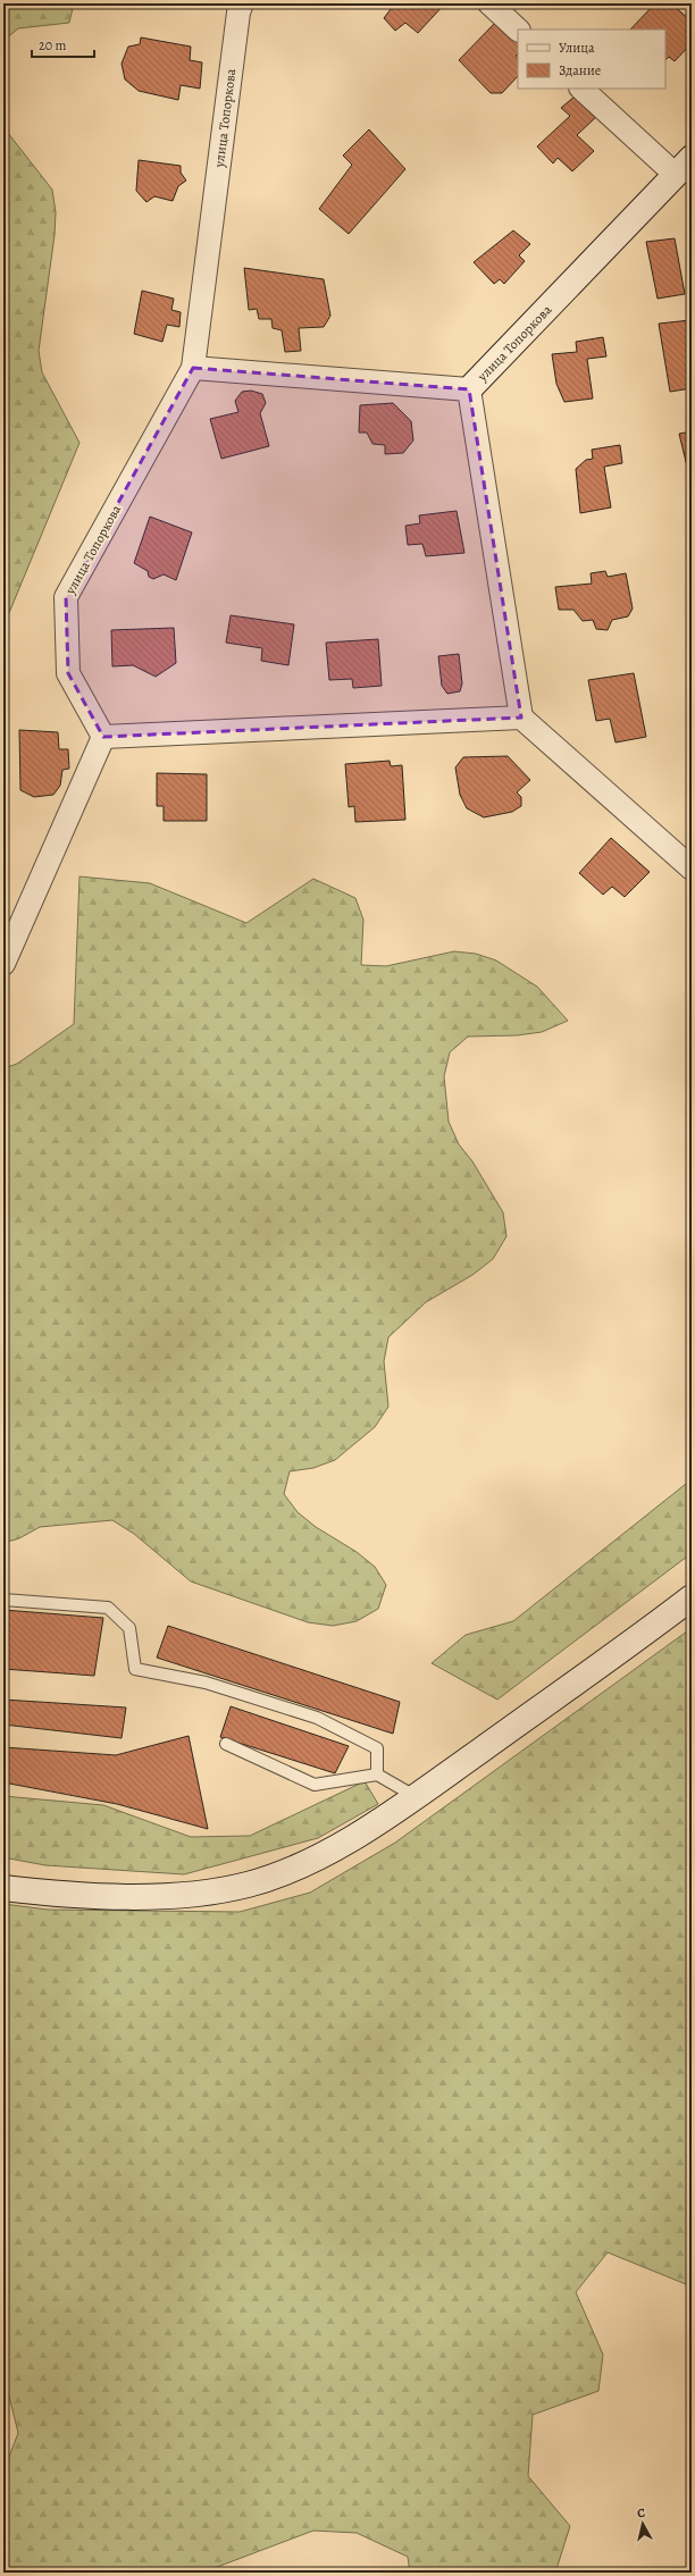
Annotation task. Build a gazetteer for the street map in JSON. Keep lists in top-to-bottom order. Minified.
{"streets":{"main road":["улица Топоркова"]},"legend":["Улица","Здание"],"scale_bar":"20 m","north":"top"}
